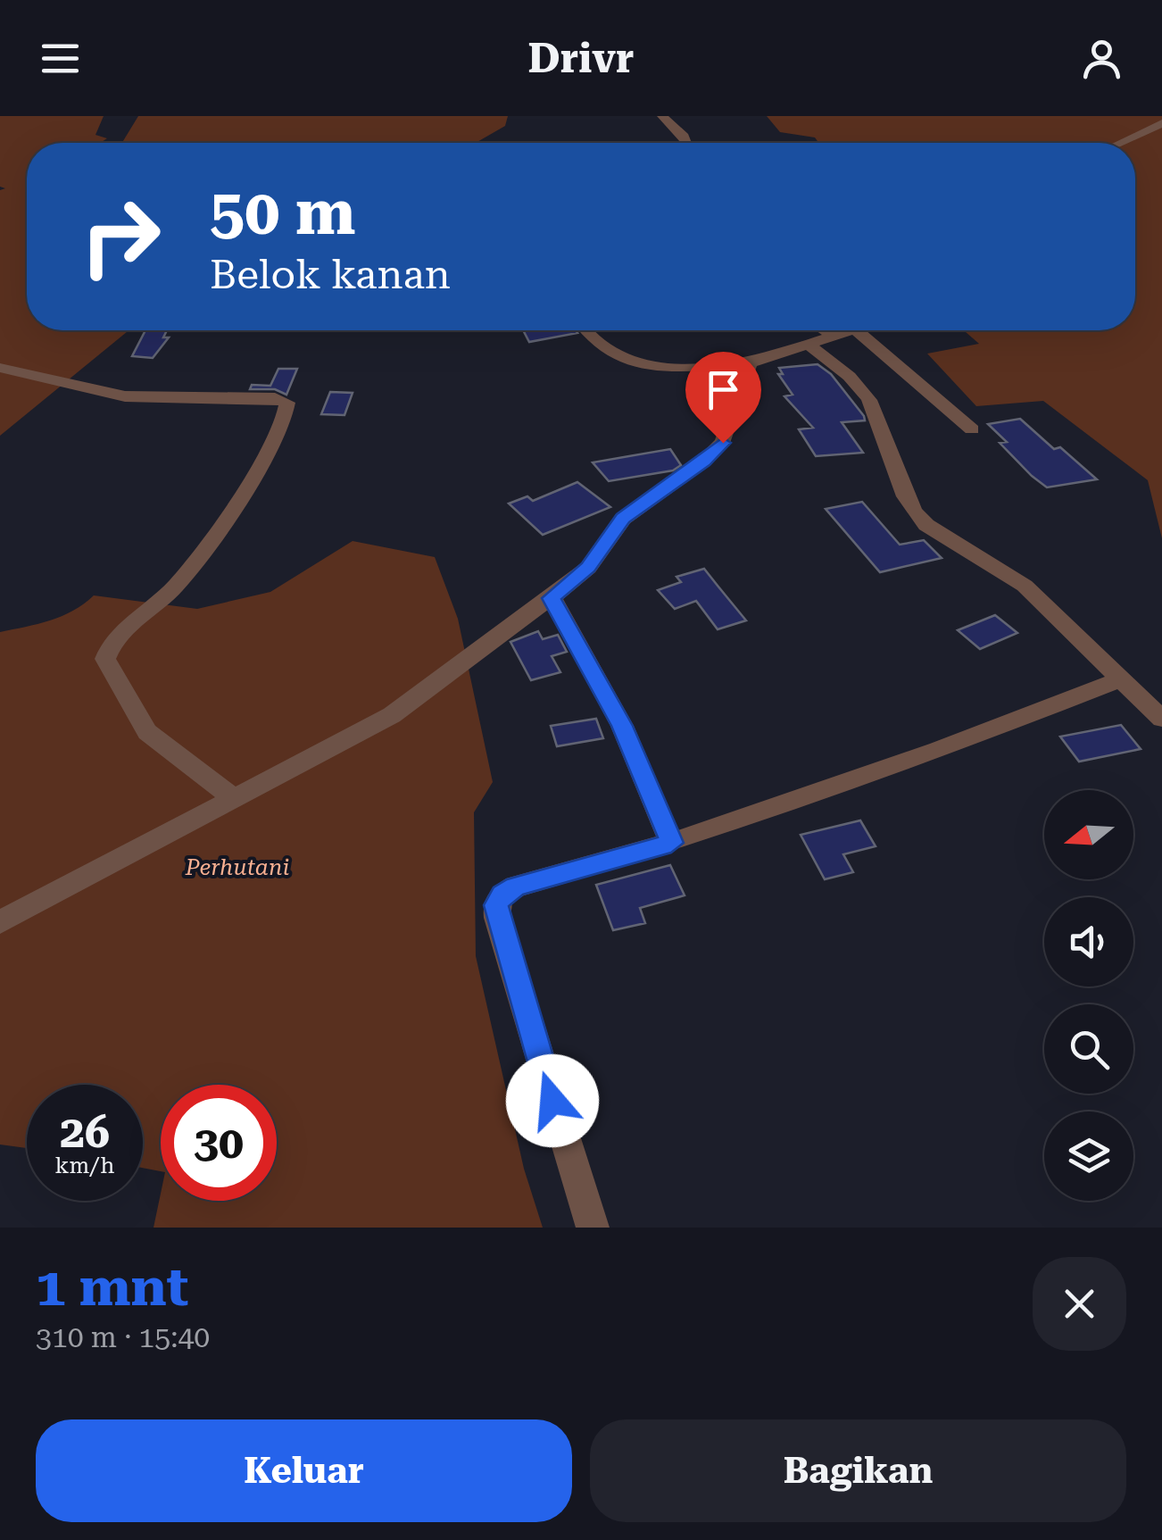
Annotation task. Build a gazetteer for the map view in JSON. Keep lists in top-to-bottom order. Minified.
{"parks":["Perhutani"],"north":"left","page":{"header":"Drivr","turn":["50 m","Belok kanan"],"speed":"26 km/h","limit":"30","heading":["1 mnt","310 m · 15:40"],"buttons":["Keluar","Bagikan"]}}
